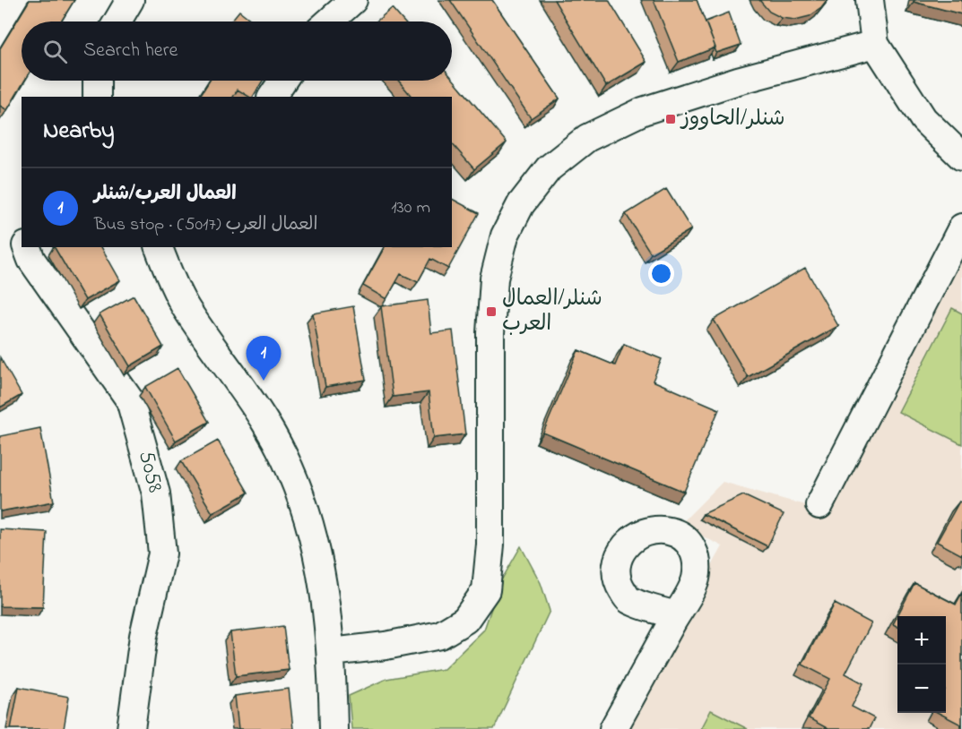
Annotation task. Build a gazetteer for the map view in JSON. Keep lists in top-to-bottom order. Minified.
{"streets":{"street":["5058"]},"places":{"transit":["شنلر/الحاووز","شنلر/العمال العرب"]},"page":{"search":"Search here","heading":"Nearby","list":[{"mark":"1","name":"العمال العرب/شنلر","note":"Bus stop · العمال العرب (5017)","value":"130 m"}],"pins":"1","map_buttons":["+","−"]}}
